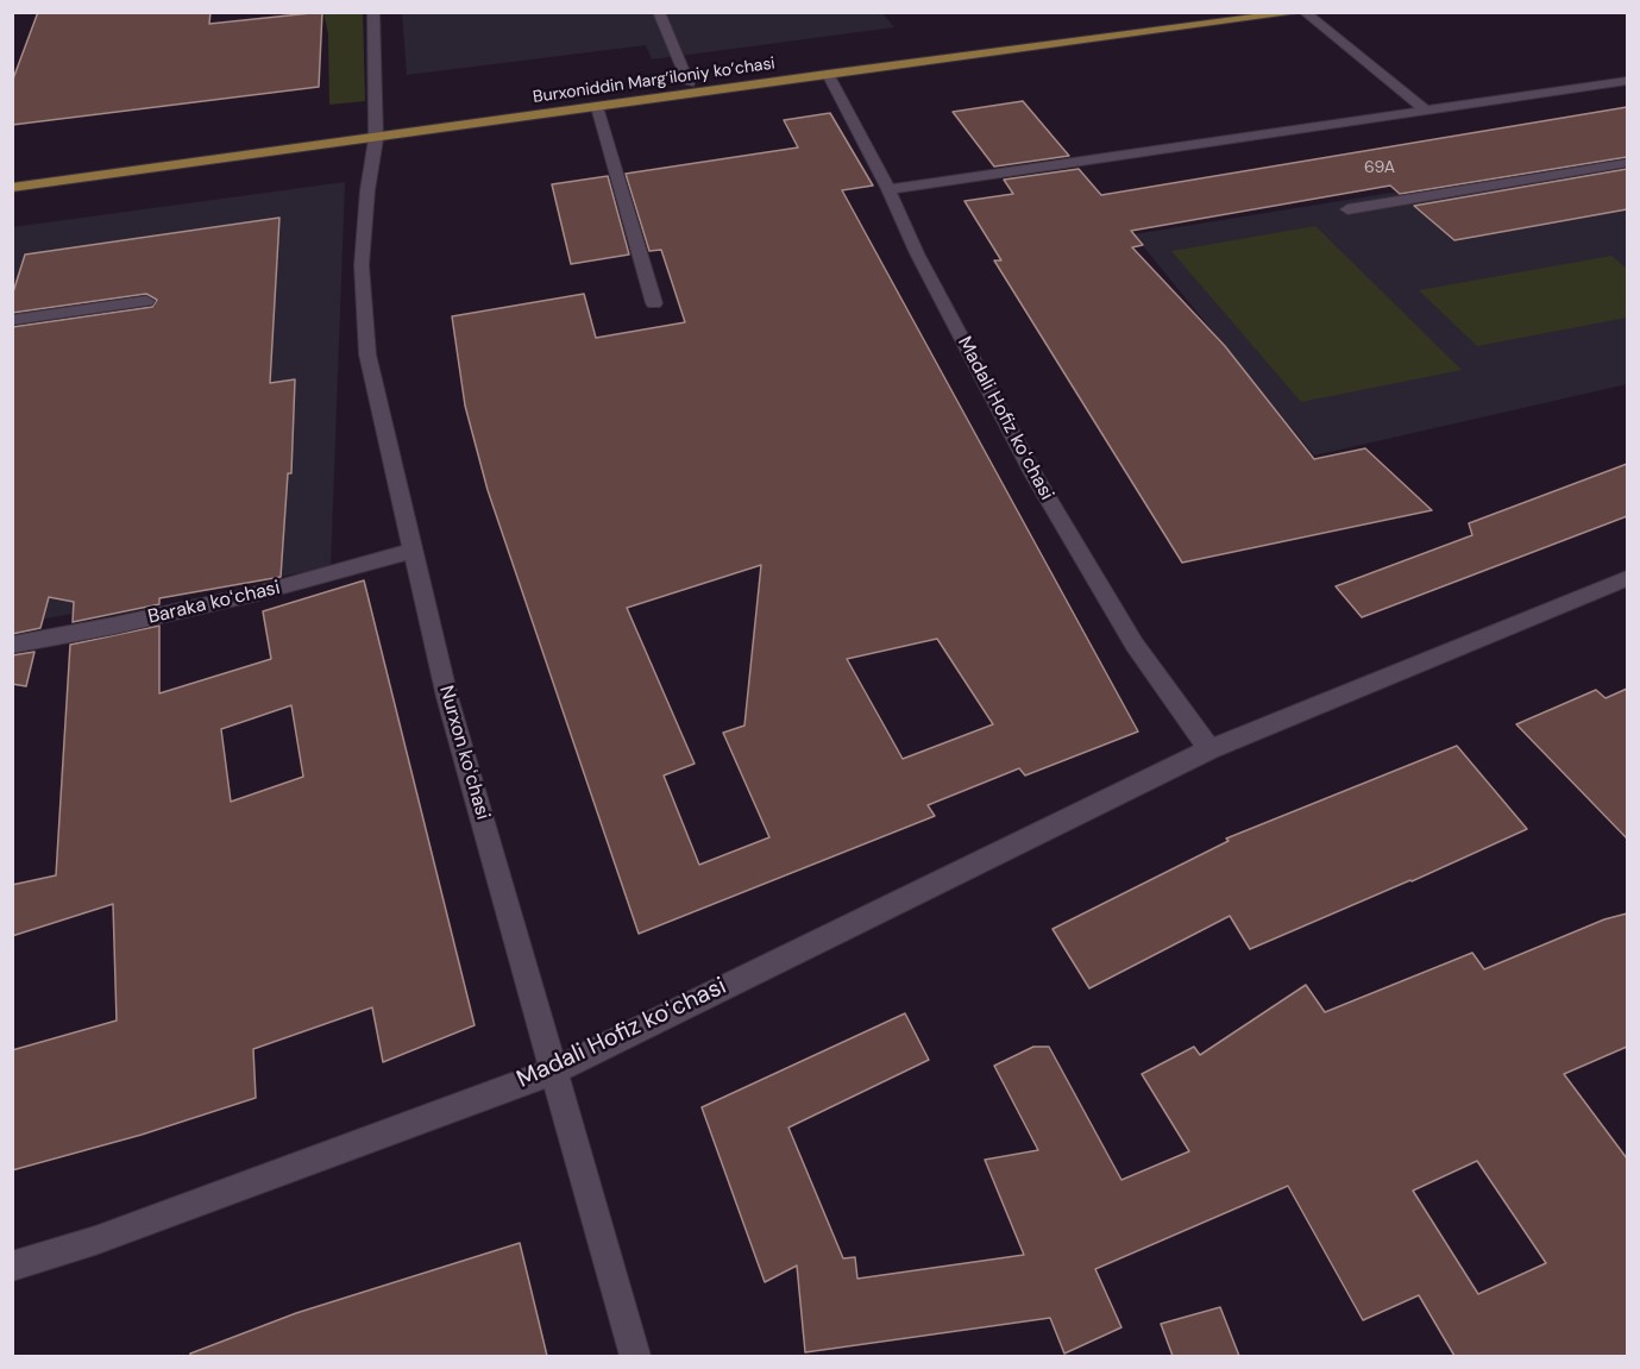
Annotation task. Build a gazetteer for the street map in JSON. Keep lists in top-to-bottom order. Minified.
{"streets":{"main road":["Burxoniddin Marg’iloniy ko’chasi"],"street":["Madali Hofiz koʻchasi","Baraka koʻchasi","Nurxon koʻchasi"]},"crossings":[["Burxoniddin Marg’iloniy ko’chasi","Madali Hofiz koʻchasi"],["Burxoniddin Marg’iloniy ko’chasi","Nurxon koʻchasi"],["Madali Hofiz koʻchasi","Nurxon koʻchasi"],["Baraka koʻchasi","Nurxon koʻchasi"]],"house_numbers":["69A"]}
